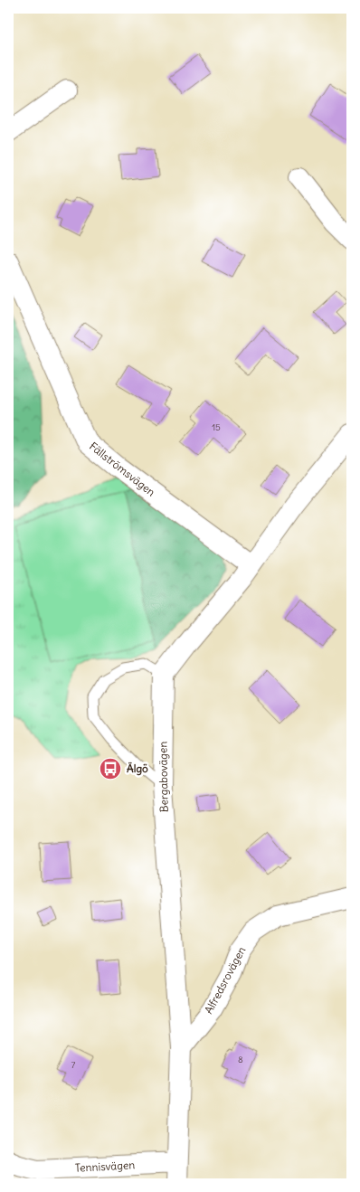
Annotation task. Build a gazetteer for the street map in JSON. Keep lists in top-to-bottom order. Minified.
{"streets":{"street":["Fällströmsvägen","Bergabovägen","Alfredsrovägen","Tennisvägen"]},"crossings":[["Bergabovägen","Alfredsrovägen"],["Bergabovägen","Tennisvägen"]],"places":{"bus stop":["Älgö"]},"house_numbers":["15","8","7"]}
